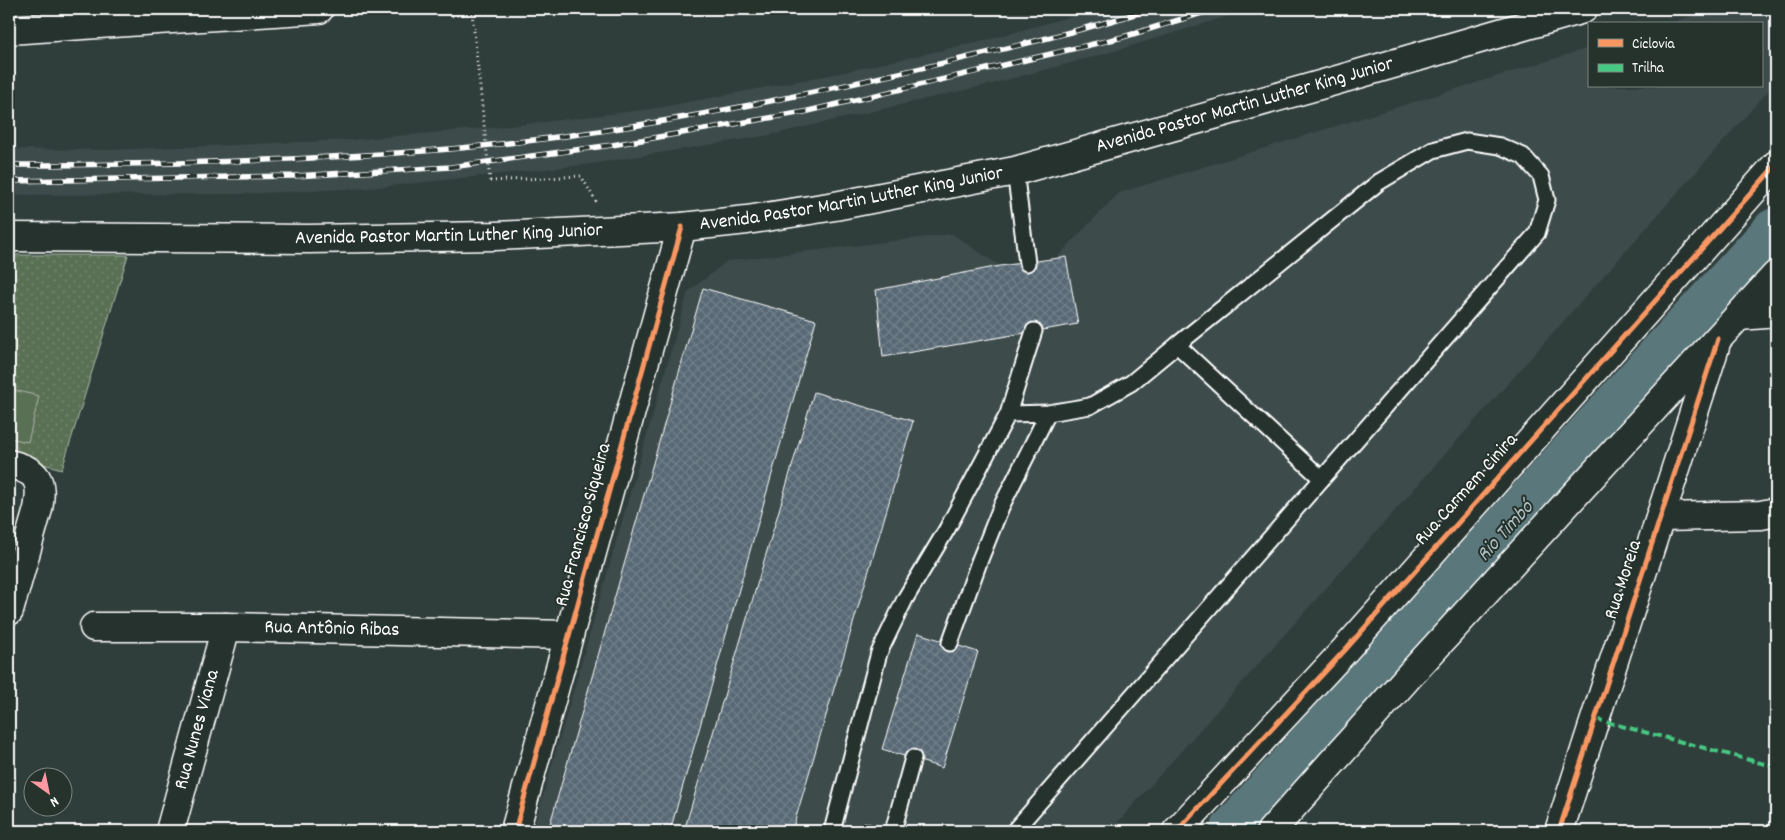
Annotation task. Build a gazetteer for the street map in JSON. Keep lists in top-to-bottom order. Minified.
{"streets":{"street":["Avenida Pastor Martin Luther King Junior","Rua Carmem Cinira","Rua Francisco Siqueira","Rua Moreia","Rua Antônio Ribas","Rua Nunes Viana"]},"crossings":[["Avenida Pastor Martin Luther King Junior","Rua Francisco Siqueira"],["Rua Francisco Siqueira","Rua Antônio Ribas"],["Rua Antônio Ribas","Rua Nunes Viana"]],"water":["Rio Timbó"],"legend":["Ciclovia","Trilha"],"north":"bottom right"}
